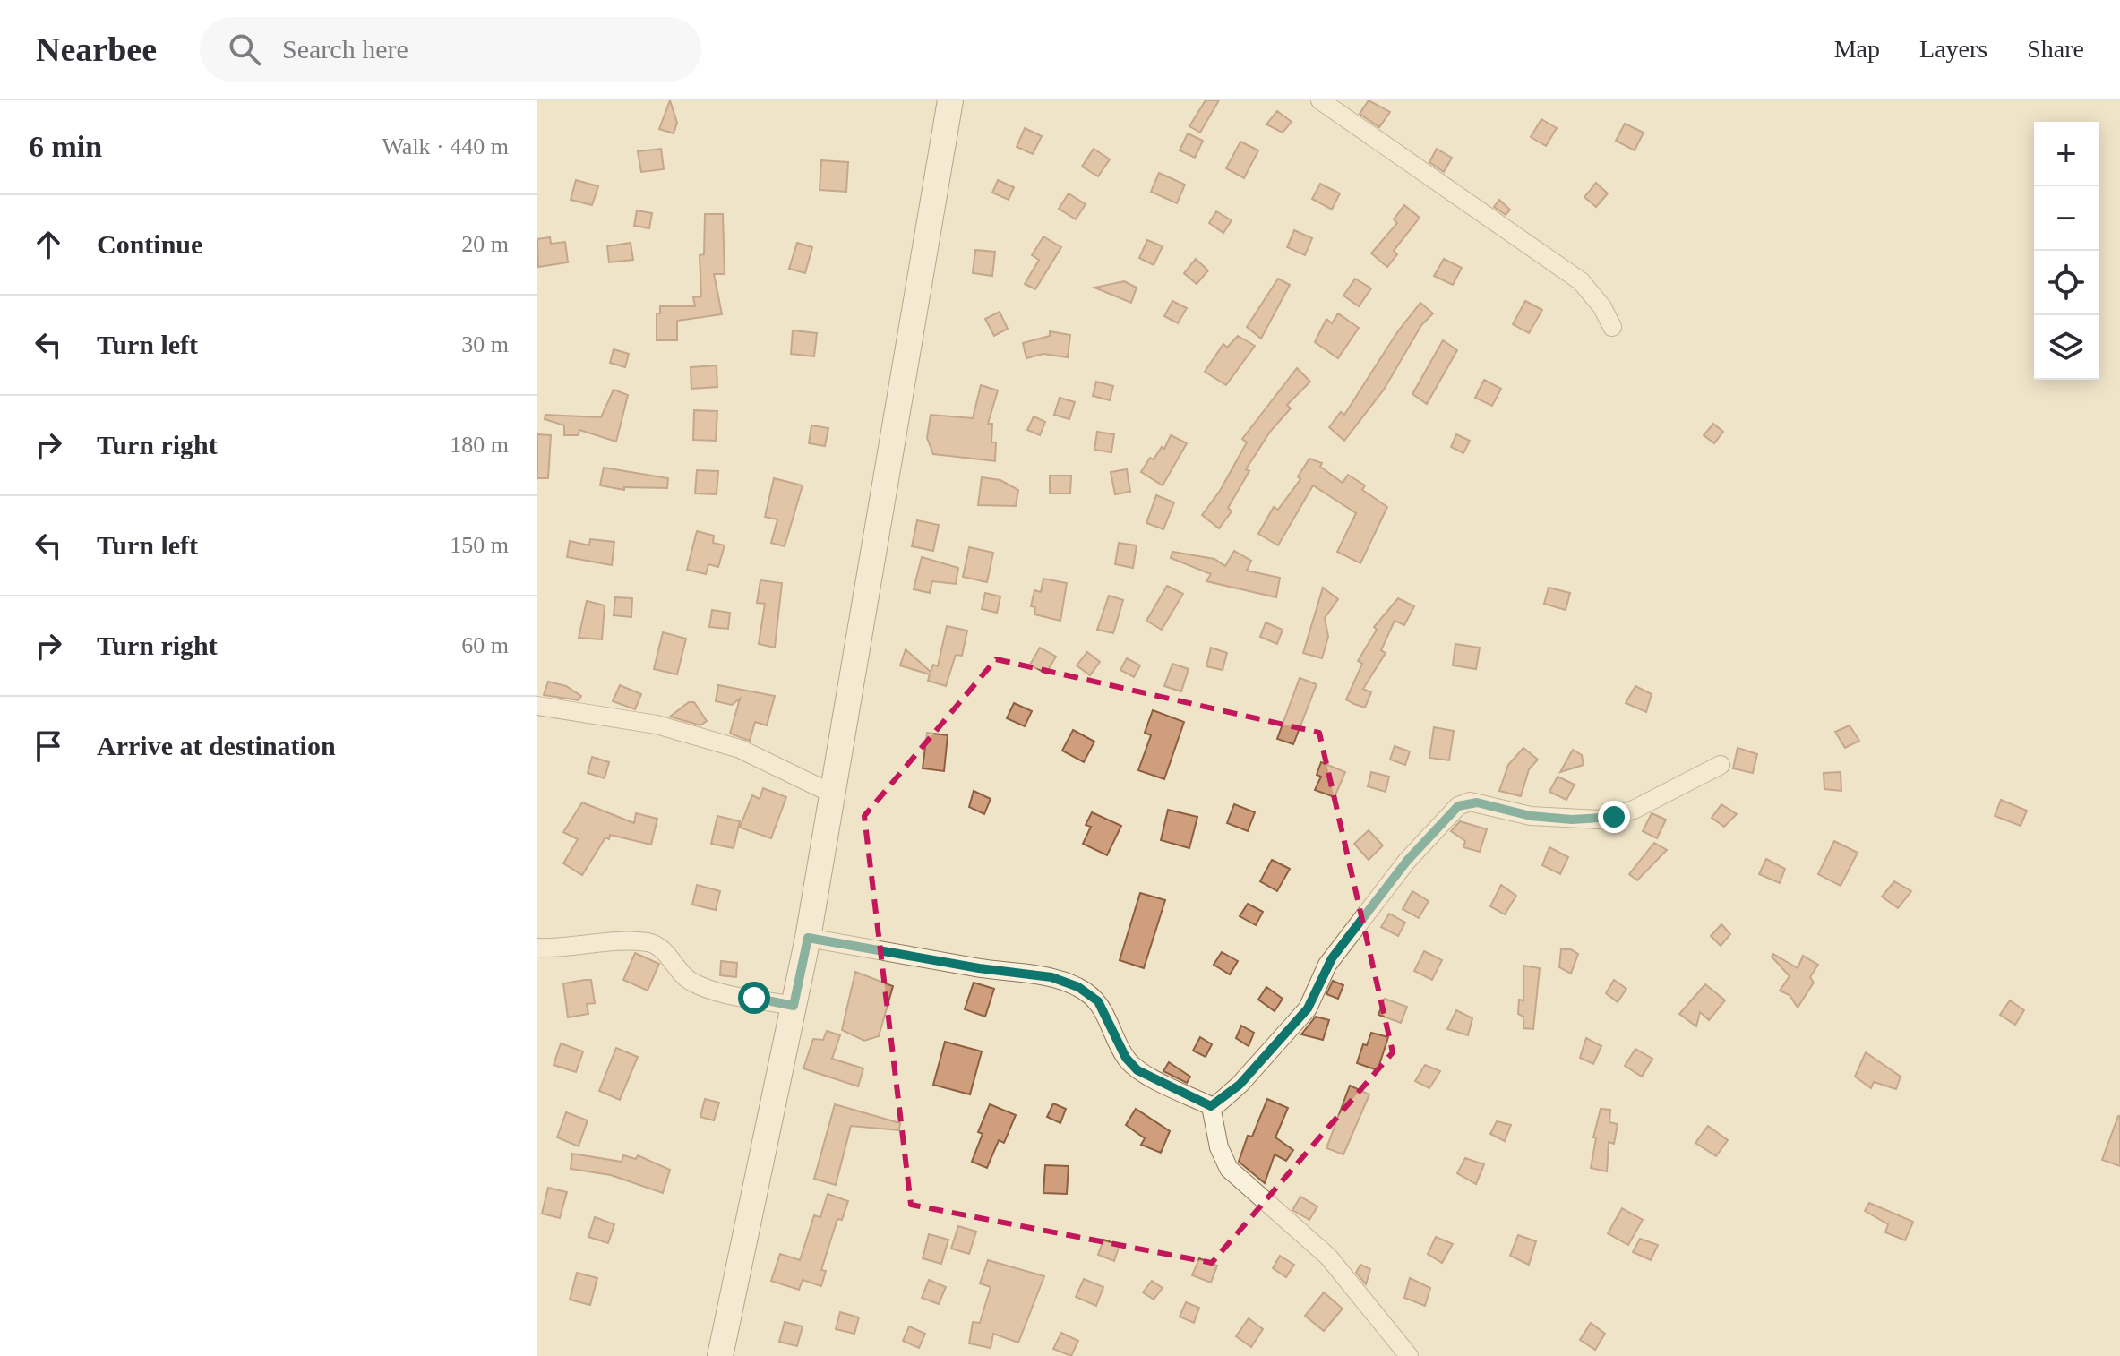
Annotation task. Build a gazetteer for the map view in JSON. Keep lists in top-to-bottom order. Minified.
{"page":{"header":"Nearbee","search":"Search here","nav":["Map","Layers","Share"],"heading":["6 min","Walk · 440 m"],"map_buttons":["+","−"],"list":[["Continue","20 m"],["Turn left","30 m"],["Turn right","180 m"],["Turn left","150 m"],["Turn right","60 m"],"Arrive at destination"]}}
